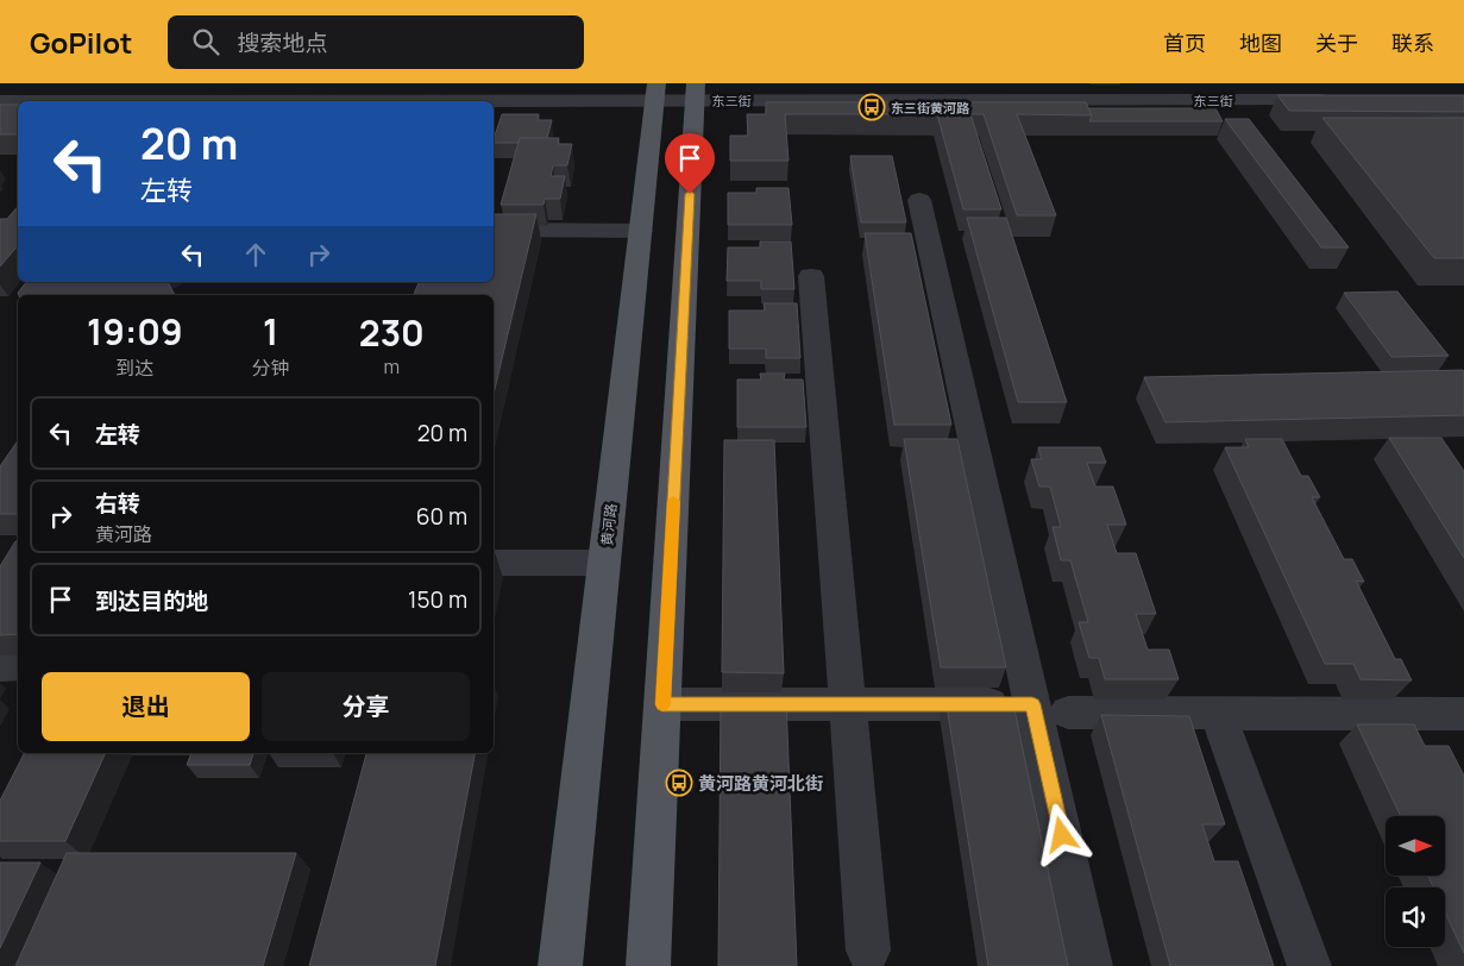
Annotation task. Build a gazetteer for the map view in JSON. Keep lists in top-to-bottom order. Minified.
{"streets":{"main road":["黄河路"],"street":["东三街"]},"crossings":[["东三街","黄河路"]],"places":{"bus stop":["东三街黄河路","黄河路黄河北街"]},"north":"right","page":{"header":"GoPilot","search":"搜索地点","nav":["首页","地图","关于","联系"],"turn":["20 m","左转"],"eta":["19:09","到达","1","分钟","230","m"],"list":[{"name":"左转","value":"20 m"},{"name":"右转","note":"黄河路","value":"60 m"},{"name":"到达目的地","value":"150 m"}],"buttons":["退出","分享"]}}
